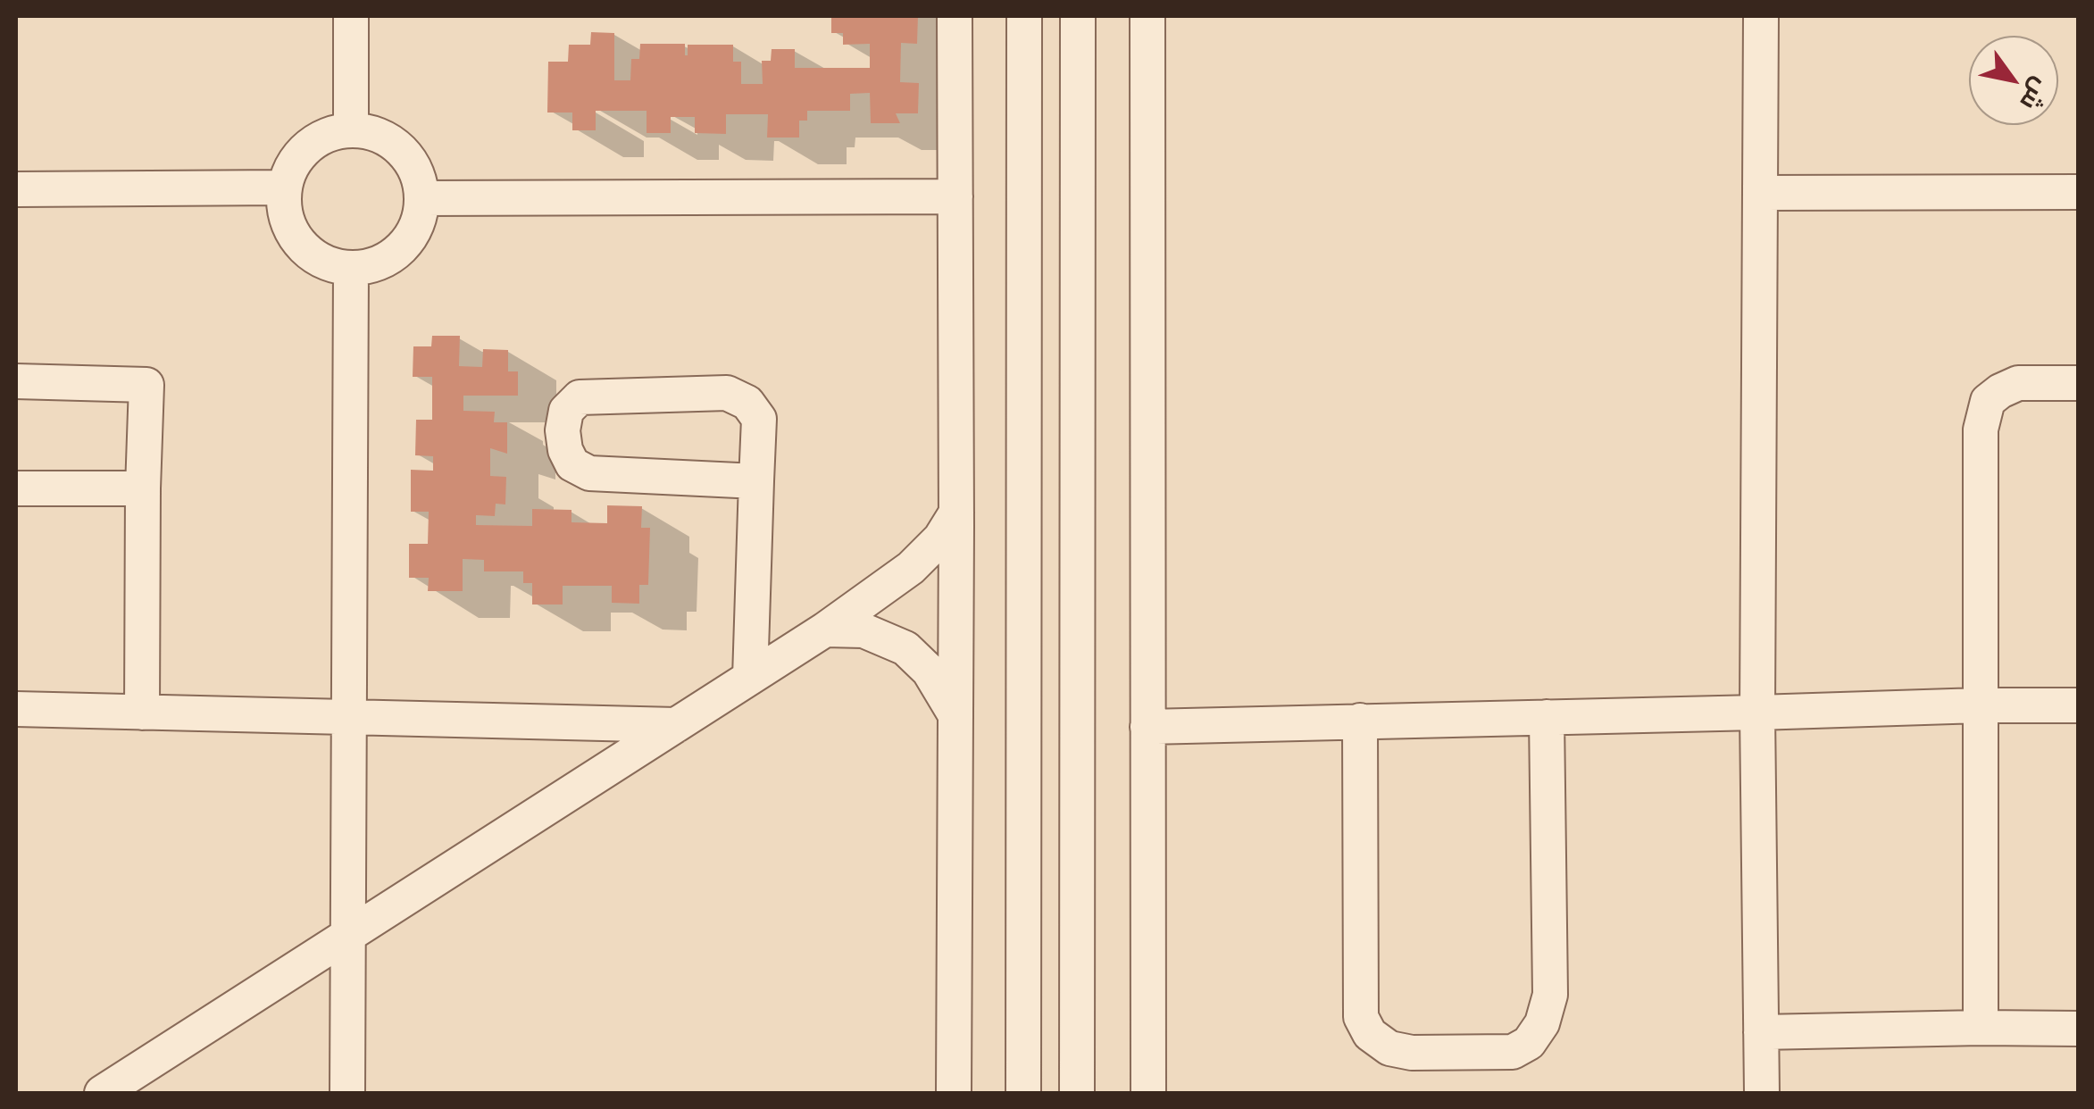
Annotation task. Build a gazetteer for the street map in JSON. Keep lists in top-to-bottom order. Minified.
{"north":"bottom right"}
